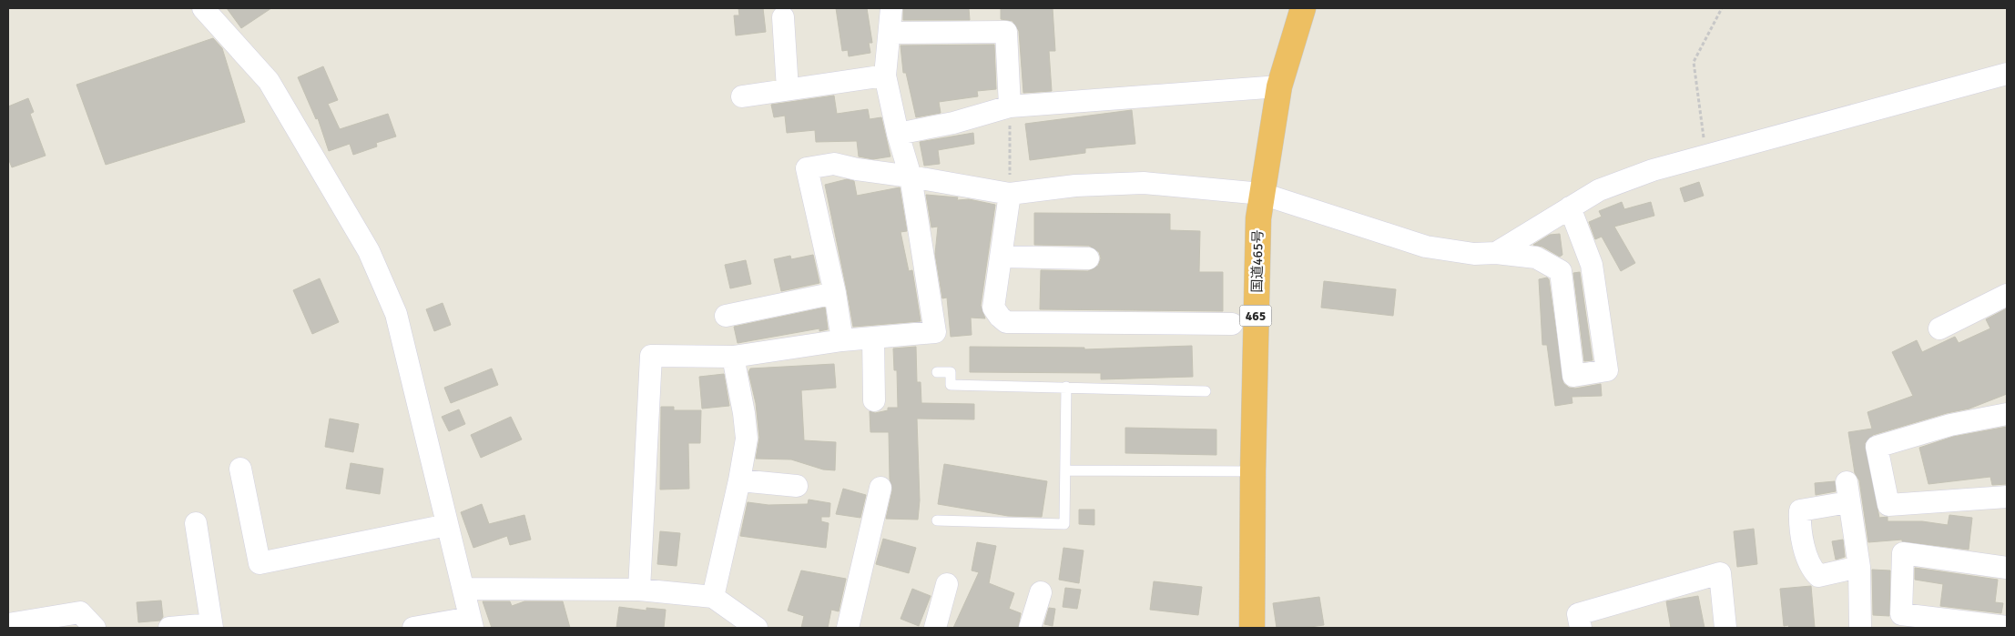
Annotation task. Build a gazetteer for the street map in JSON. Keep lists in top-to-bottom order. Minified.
{"streets":{"highway":["国道465号","465"]}}
